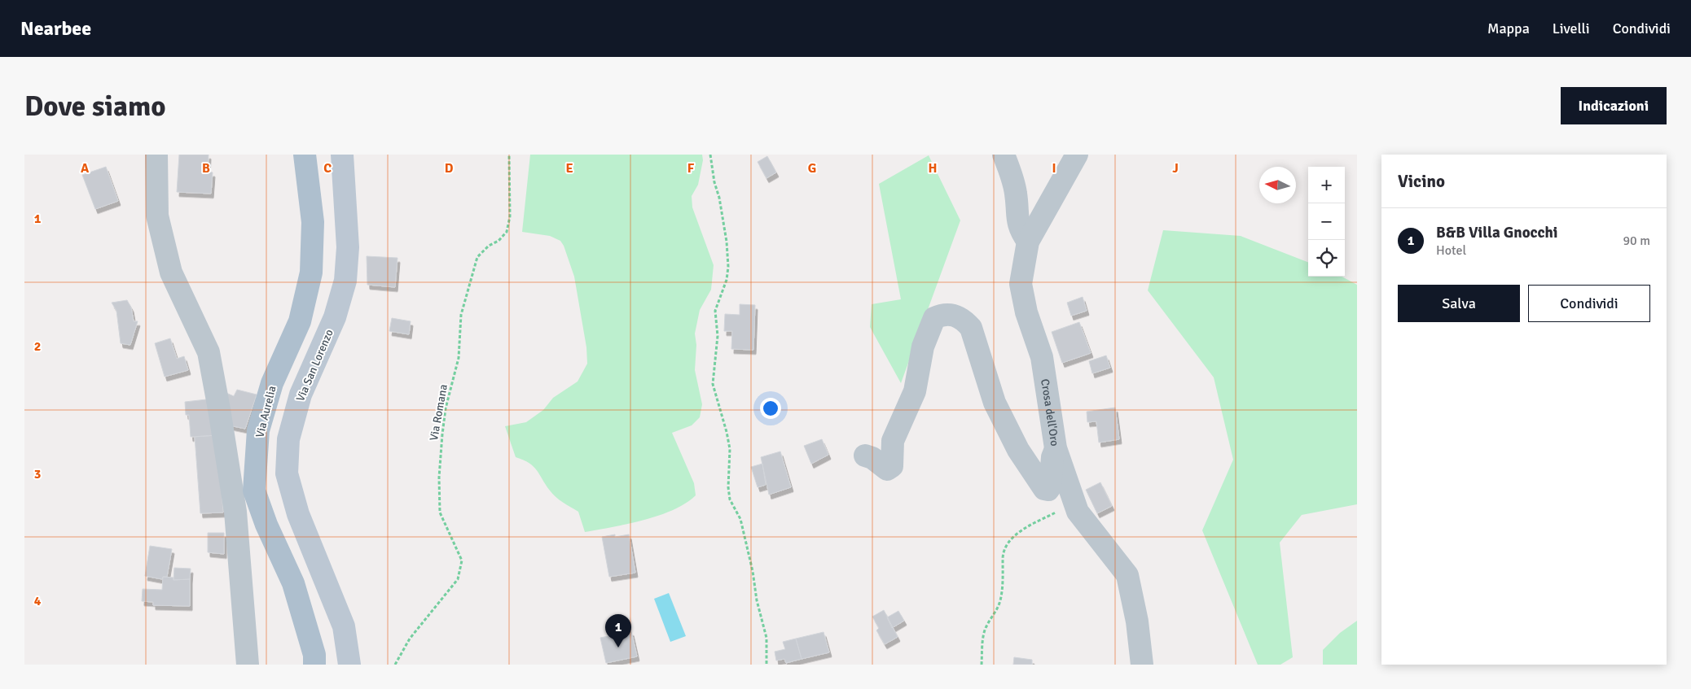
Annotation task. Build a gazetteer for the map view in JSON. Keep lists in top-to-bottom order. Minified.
{"streets":{"main road":["Via San Lorenzo","Via Aurelia"],"street":["Crosa dell'Oro"],"path":["Via Romana"]},"north":"left","page":{"header":"Nearbee","nav":["Mappa","Livelli","Condividi"],"buttons":["Indicazioni",["Salva","Condividi"]],"title":"Dove siamo","heading":"Vicino","map_buttons":["+","−"],"list":[{"mark":"1","name":"B&B Villa Gnocchi","note":"Hotel","value":"90 m"}],"pins":"1"},"grid":{"columns":["A","B","C","D","E","F","G","H","I","J"],"rows":["1","2","3","4"]}}
